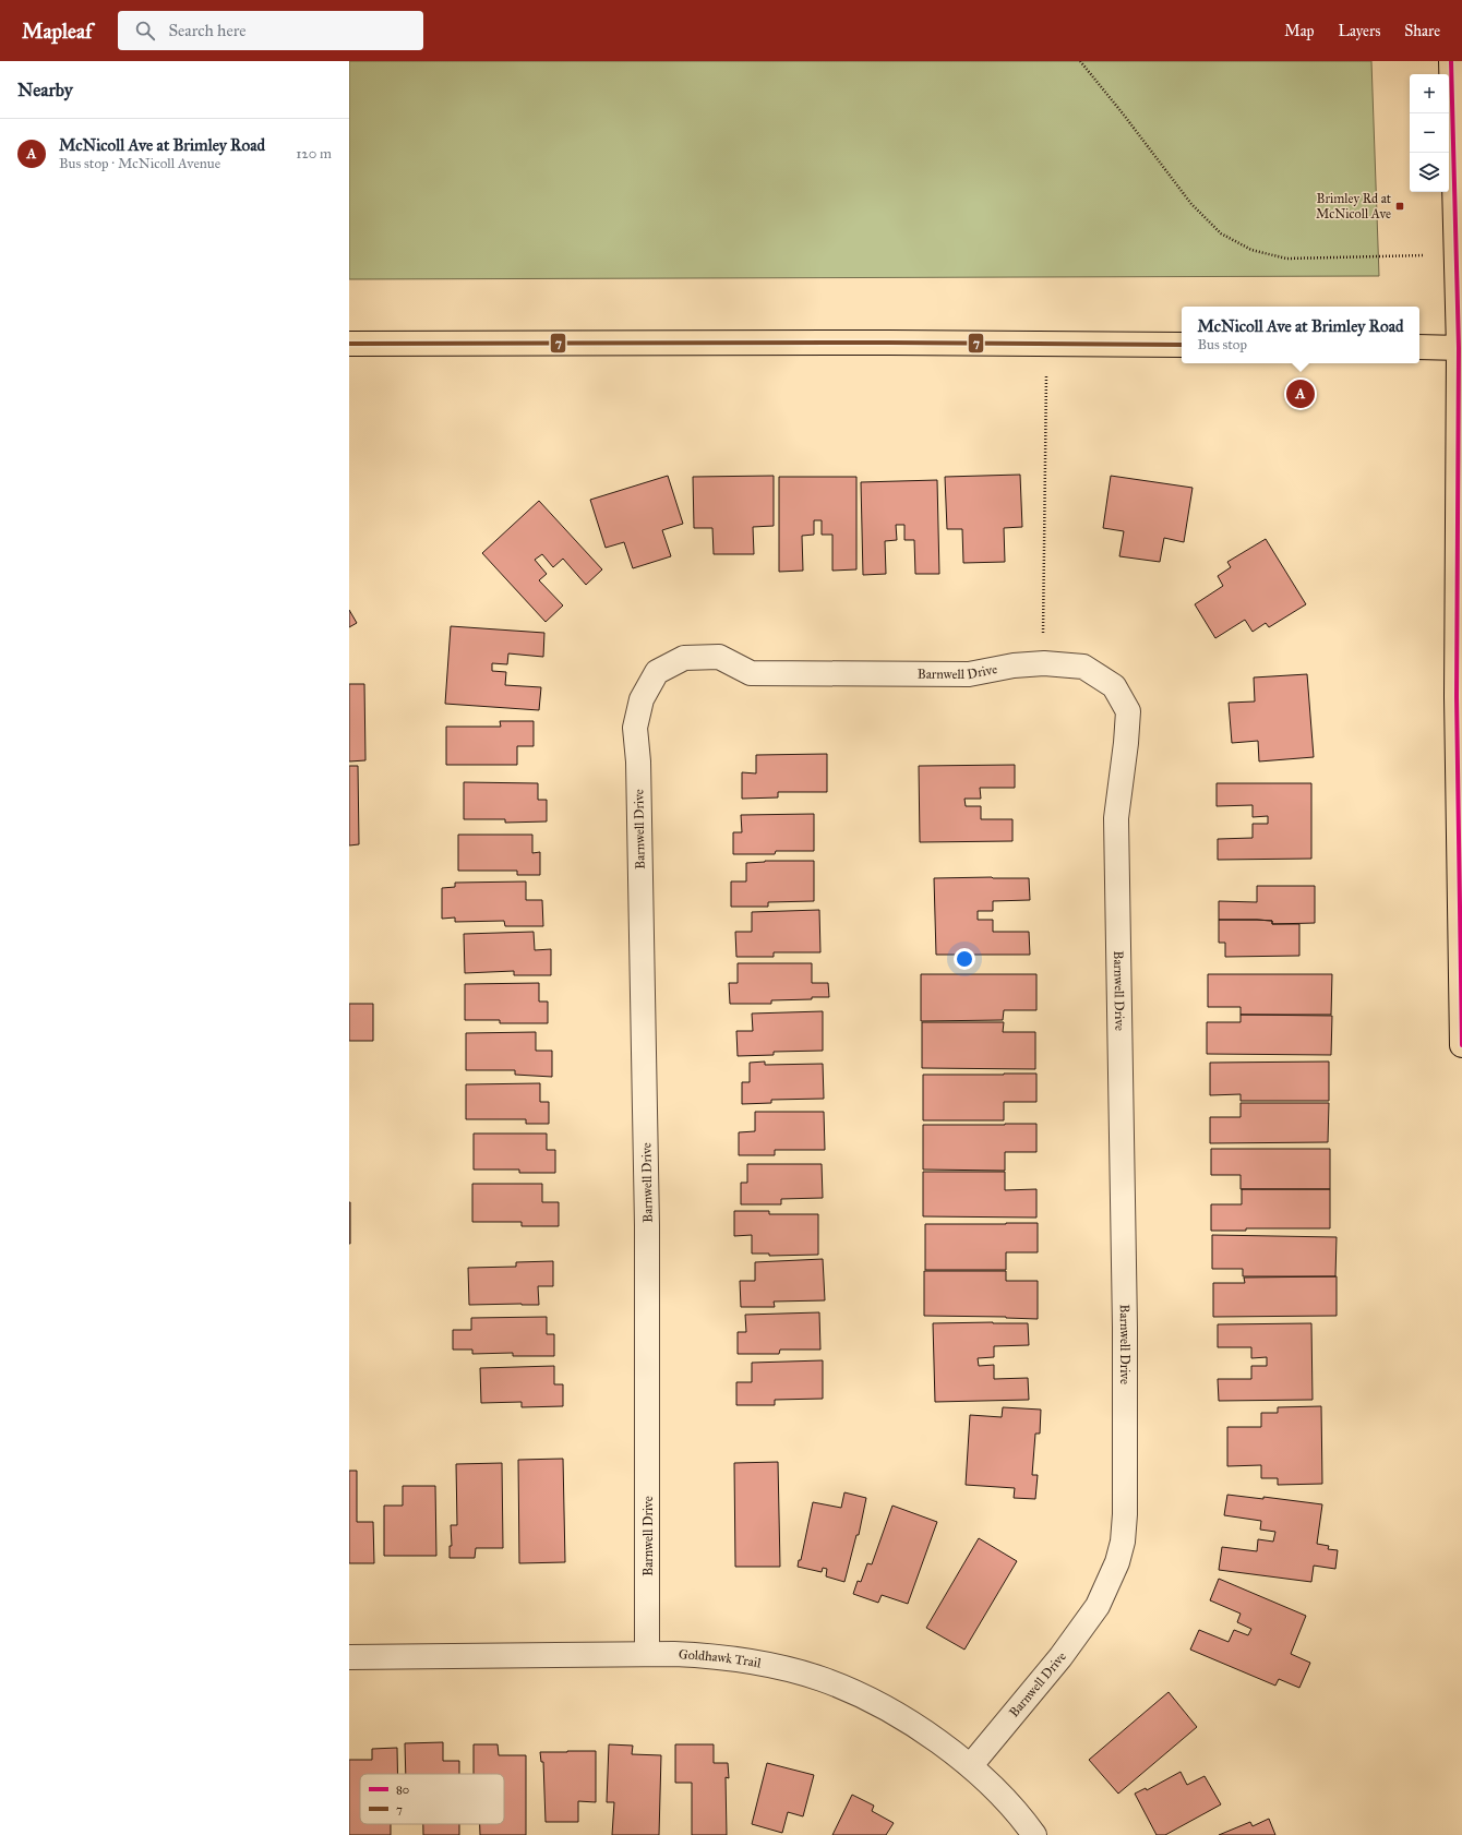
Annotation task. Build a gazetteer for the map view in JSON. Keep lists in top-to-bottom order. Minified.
{"streets":{"street":["Barnwell Drive","Goldhawk Trail"]},"crossings":[["Barnwell Drive","Goldhawk Trail"]],"places":{"transit":["Brimley Rd at McNicoll Ave"]},"lines":["transit line 80","transit line 7"],"legend":["80","7"],"page":{"header":"Mapleaf","search":"Search here","nav":["Map","Layers","Share"],"heading":"Nearby","map_buttons":["+","−"],"list":[{"mark":"A","name":"McNicoll Ave at Brimley Road","note":"Bus stop · McNicoll Avenue","value":"120 m"}],"popup":["McNicoll Ave at Brimley Road","Bus stop"],"pins":"A"}}
